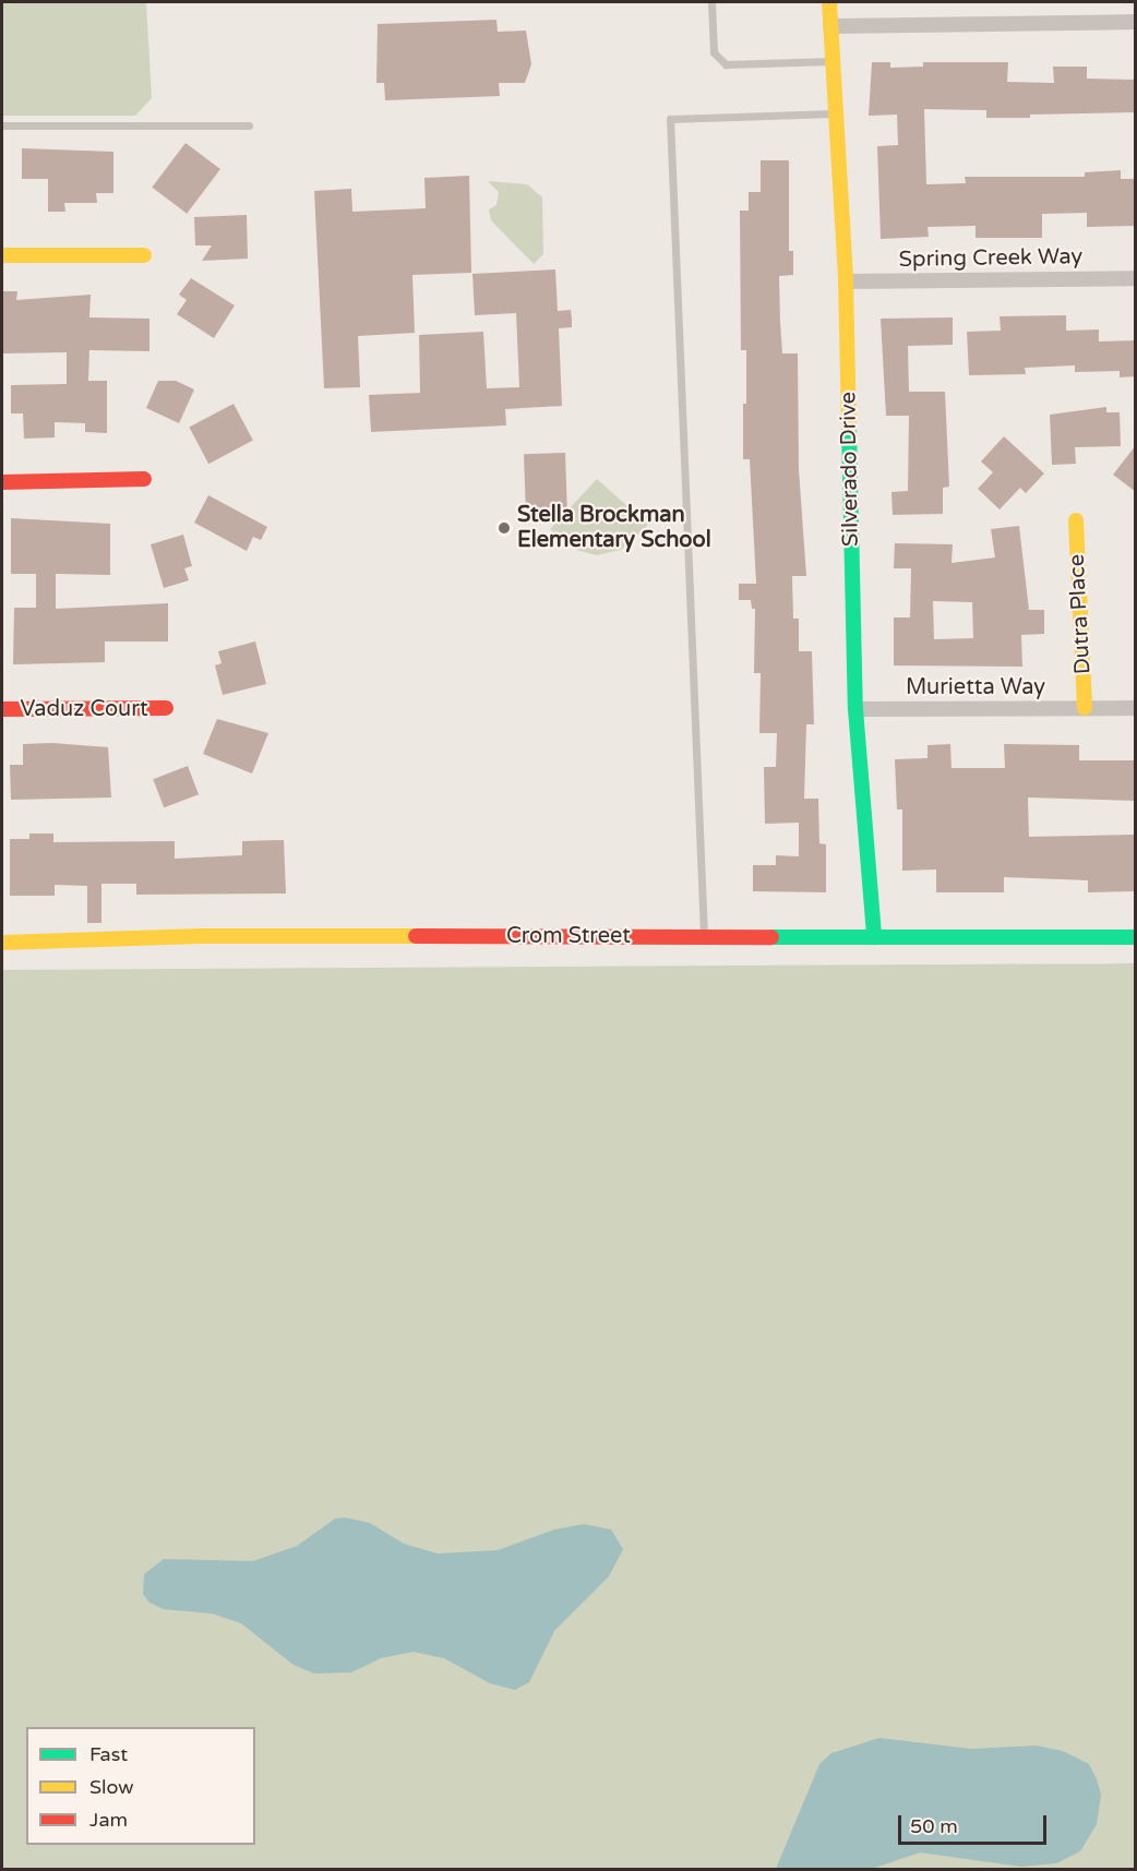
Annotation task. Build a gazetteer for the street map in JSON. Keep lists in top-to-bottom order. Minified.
{"streets":{"street":["Spring Creek Way","Silverado Drive","Dutra Place","Murietta Way","Vaduz Court","Crom Street"]},"crossings":[["Spring Creek Way","Silverado Drive"],["Silverado Drive","Murietta Way"],["Silverado Drive","Crom Street"],["Dutra Place","Murietta Way"]],"places":["Stella Brockman Elementary School"],"legend":["Fast","Slow","Jam"],"scale_bar":"50 m"}
